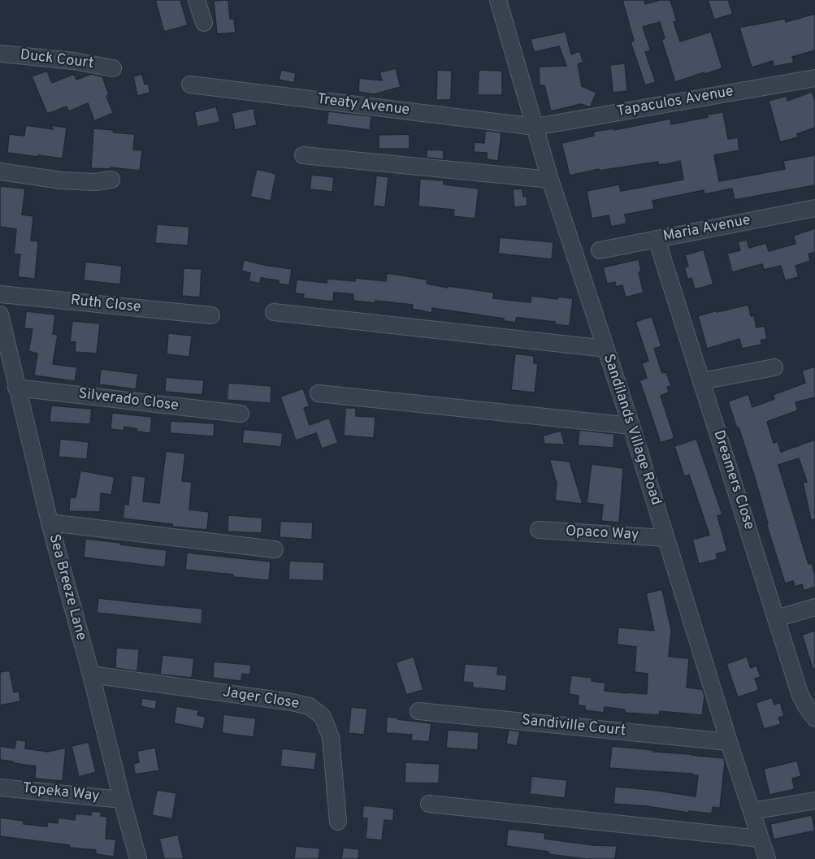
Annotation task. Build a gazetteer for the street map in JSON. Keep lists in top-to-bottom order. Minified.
{"streets":{"street":["Duck Court","Tapaculos Avenue","Treaty Avenue","Maria Avenue","Ruth Close","Silverado Close","Sandilands Village Road","Dreamers Close","Opaco Way","Sea Breeze Lane","Jager Close","Sandiville Court","Topeka Way"]},"crossings":[["Tapaculos Avenue","Treaty Avenue"],["Tapaculos Avenue","Sandilands Village Road"],["Treaty Avenue","Sandilands Village Road"],["Maria Avenue","Dreamers Close"],["Silverado Close","Sea Breeze Lane"],["Sandilands Village Road","Opaco Way"],["Sandilands Village Road","Sandiville Court"],["Sea Breeze Lane","Jager Close"],["Sea Breeze Lane","Topeka Way"]]}
